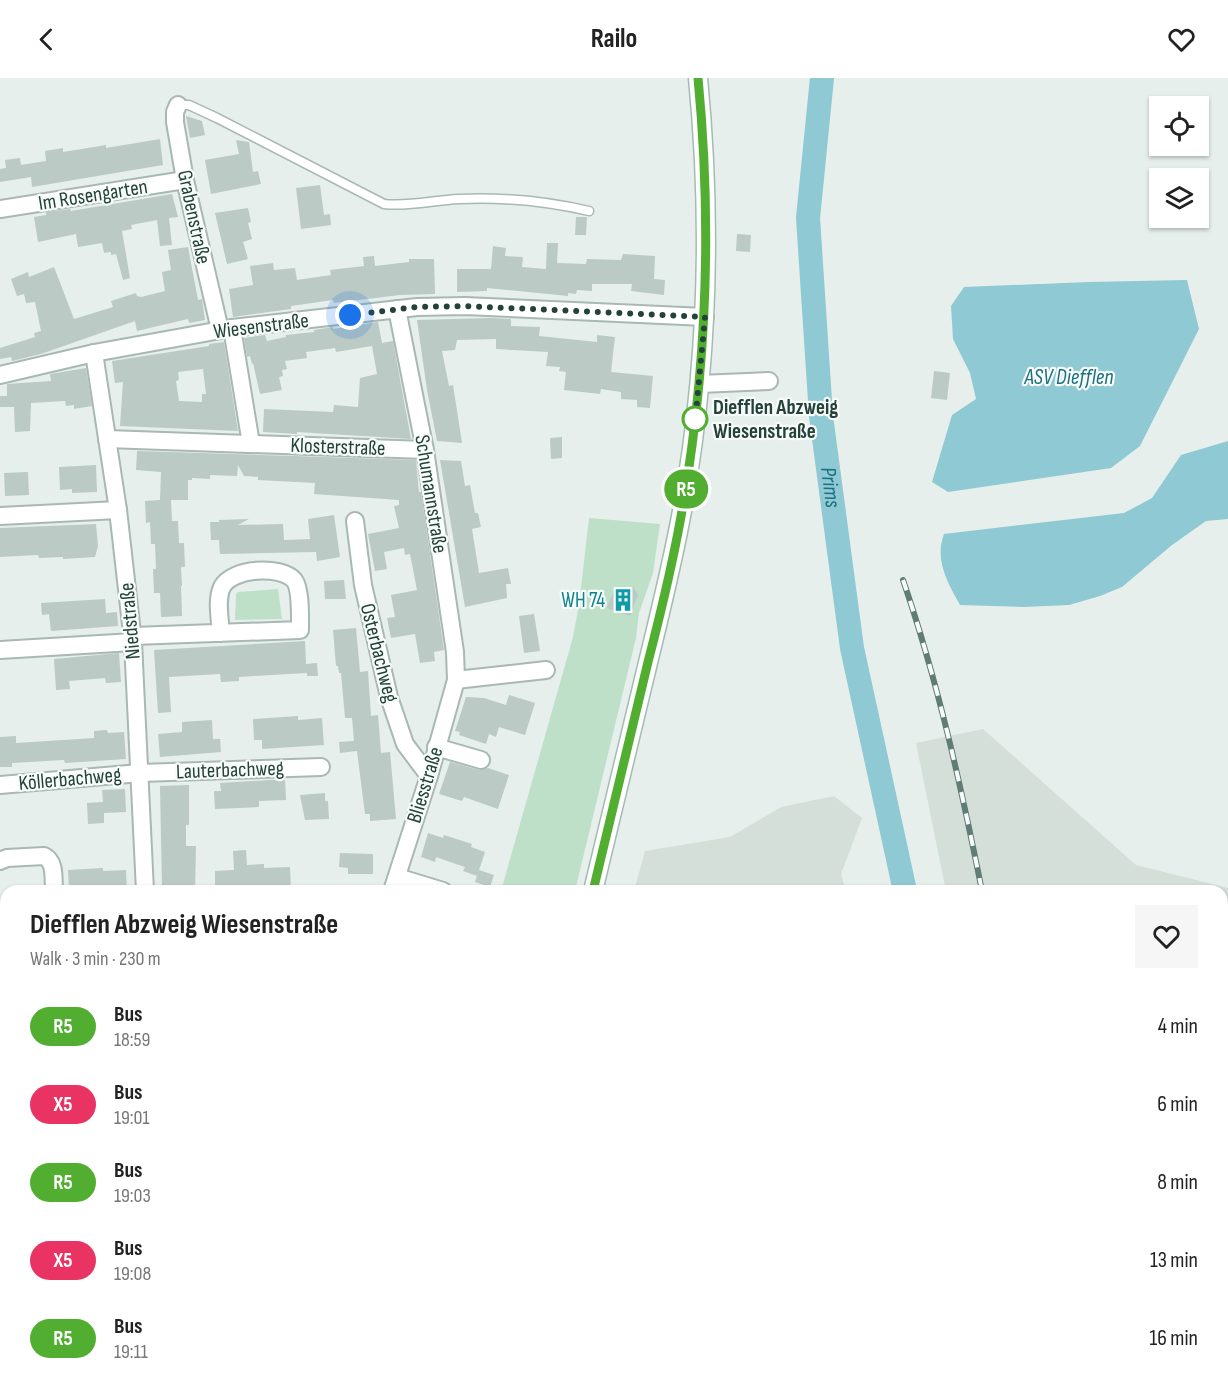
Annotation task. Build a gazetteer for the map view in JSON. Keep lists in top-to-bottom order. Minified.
{"streets":{"street":["Im Rosengarten","Grabenstraße","Wiesenstraße","Klosterstraße","Schumannstraße","Niedstraße","Osterbachweg","Lauterbachweg","Köllerbachweg","Bliesstraße"]},"crossings":[["Im Rosengarten","Grabenstraße"],["Grabenstraße","Wiesenstraße"],["Wiesenstraße","Schumannstraße"],["Wiesenstraße","Niedstraße"],["Klosterstraße","Schumannstraße"],["Klosterstraße","Niedstraße"],["Schumannstraße","Bliesstraße"],["Niedstraße","Lauterbachweg"],["Niedstraße","Köllerbachweg"],["Osterbachweg","Bliesstraße"],["Lauterbachweg","Köllerbachweg"]],"water":["ASV Diefflen","Prims"],"places":{"other":["Diefflen Abzweig Wiesenstraße"],"building":["WH 74"]},"lines":["bus line R5"],"page":{"header":"Railo","on_map":"R5","heading":["Diefflen Abzweig Wiesenstraße","Walk · 3 min · 230 m"],"list":[{"mark":"R5","name":"Bus","note":"18:59","value":"4 min"},{"mark":"X5","name":"Bus","note":"19:01","value":"6 min"},{"mark":"R5","name":"Bus","note":"19:03","value":"8 min"},{"mark":"X5","name":"Bus","note":"19:08","value":"13 min"},{"mark":"R5","name":"Bus","note":"19:11","value":"16 min"}]}}
